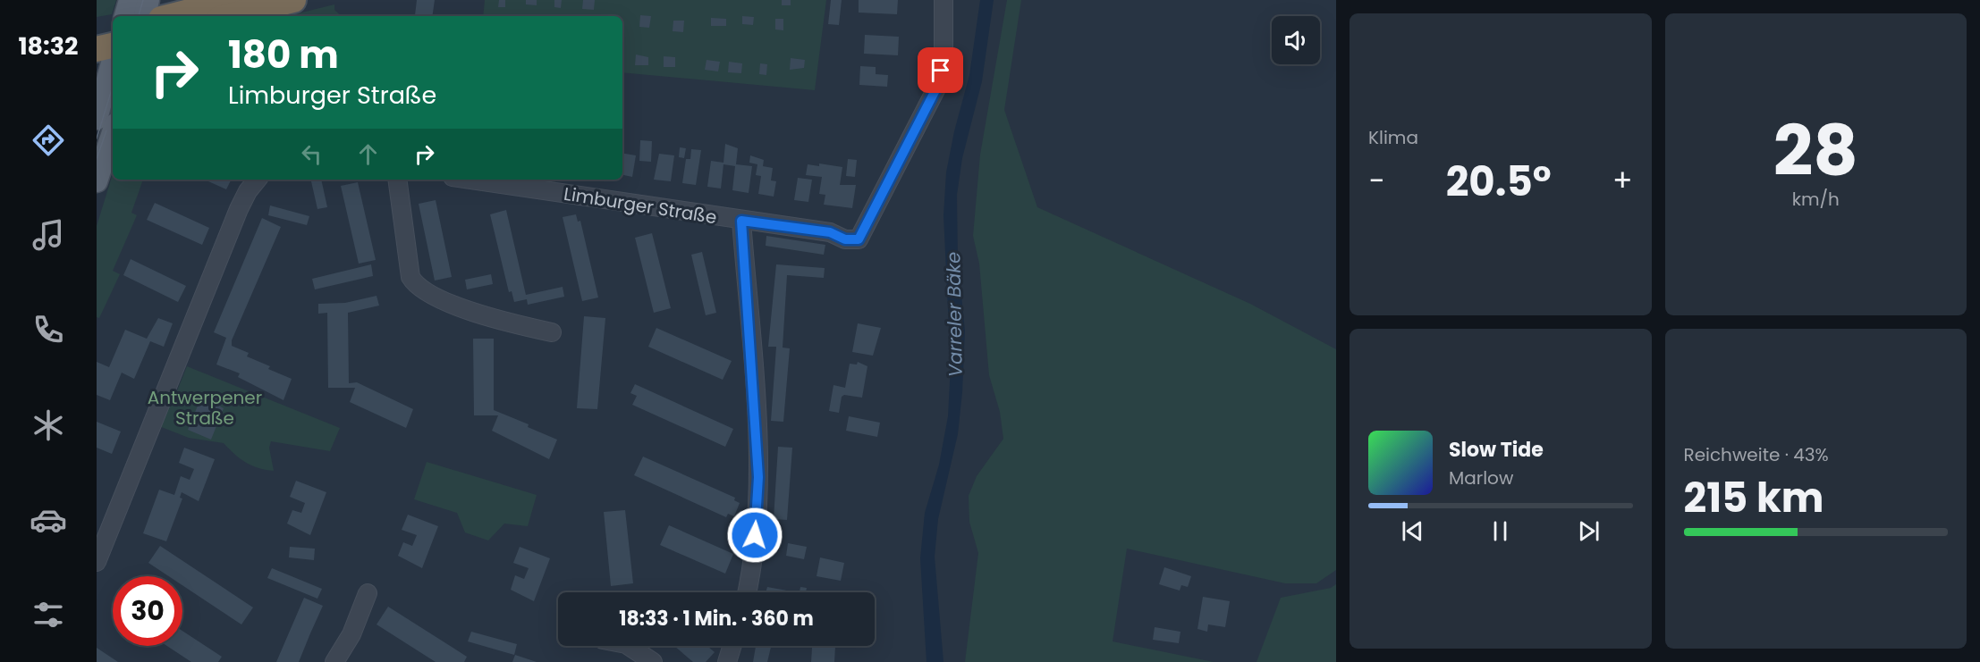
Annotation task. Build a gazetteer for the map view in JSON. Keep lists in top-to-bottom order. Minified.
{"streets":{"street":["Limburger Straße"]},"water":["Varreler Bäke"],"parks":["Antwerpener Straße"],"page":{"tabs":"18:32","tile":["Klima",["28","km/h"],["Reichweite · 43%","215 km"]],"turn":["180 m","Limburger Straße"],"heat":["−","20.5°","+"],"song":["Slow Tide","Marlow"],"limit":"30","trip":"18:33 · 1 Min. · 360 m"}}
